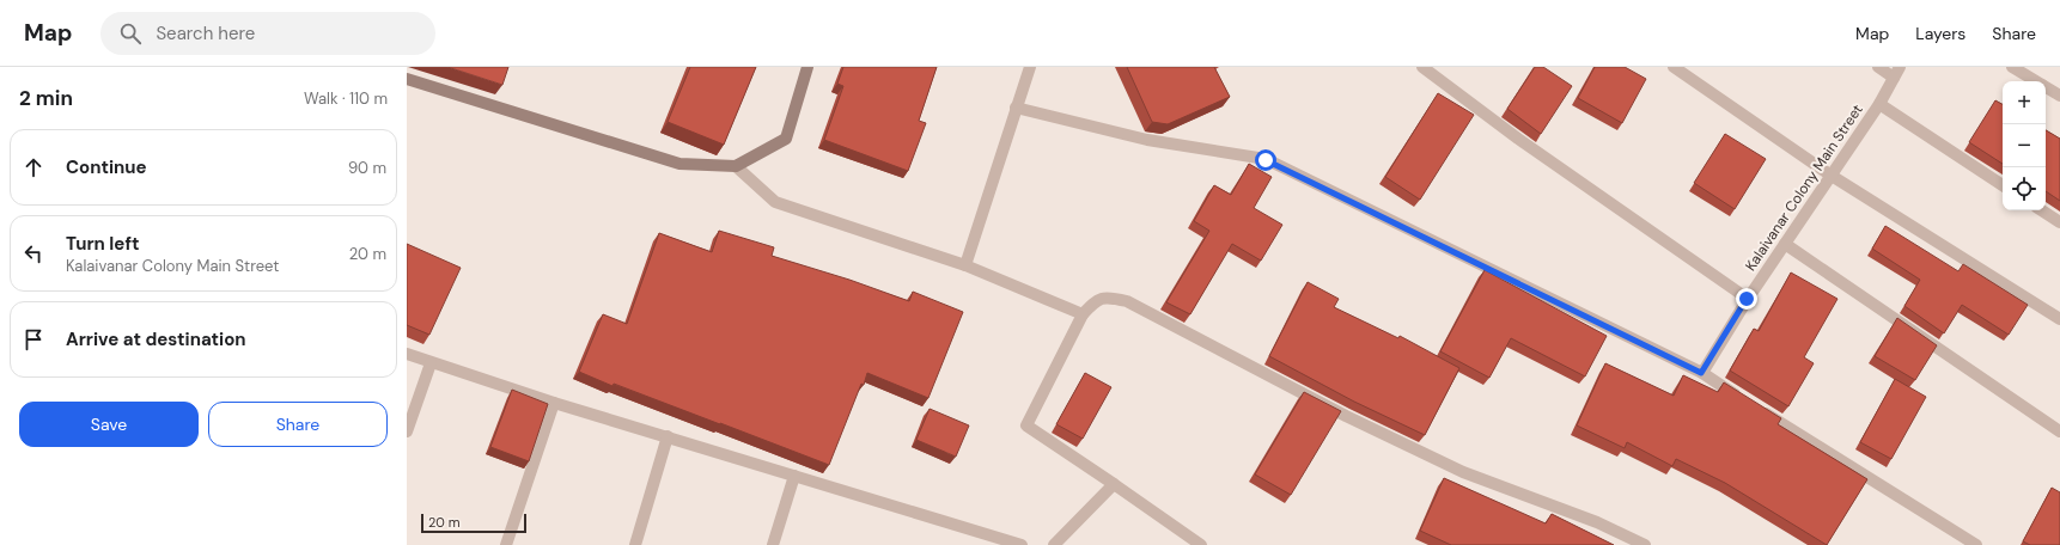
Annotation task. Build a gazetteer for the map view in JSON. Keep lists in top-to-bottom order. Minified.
{"streets":{"street":["Kalaivanar Colony Main Street"]},"scale_bar":"20 m","page":{"header":"Map","search":"Search here","nav":["Map","Layers","Share"],"heading":["2 min","Walk · 110 m"],"map_buttons":["+","−"],"list":[["Continue","90 m"],["Turn left","Kalaivanar Colony Main Street","20 m"],"Arrive at destination"],"buttons":["Save","Share"],"scale":"20 m"}}
